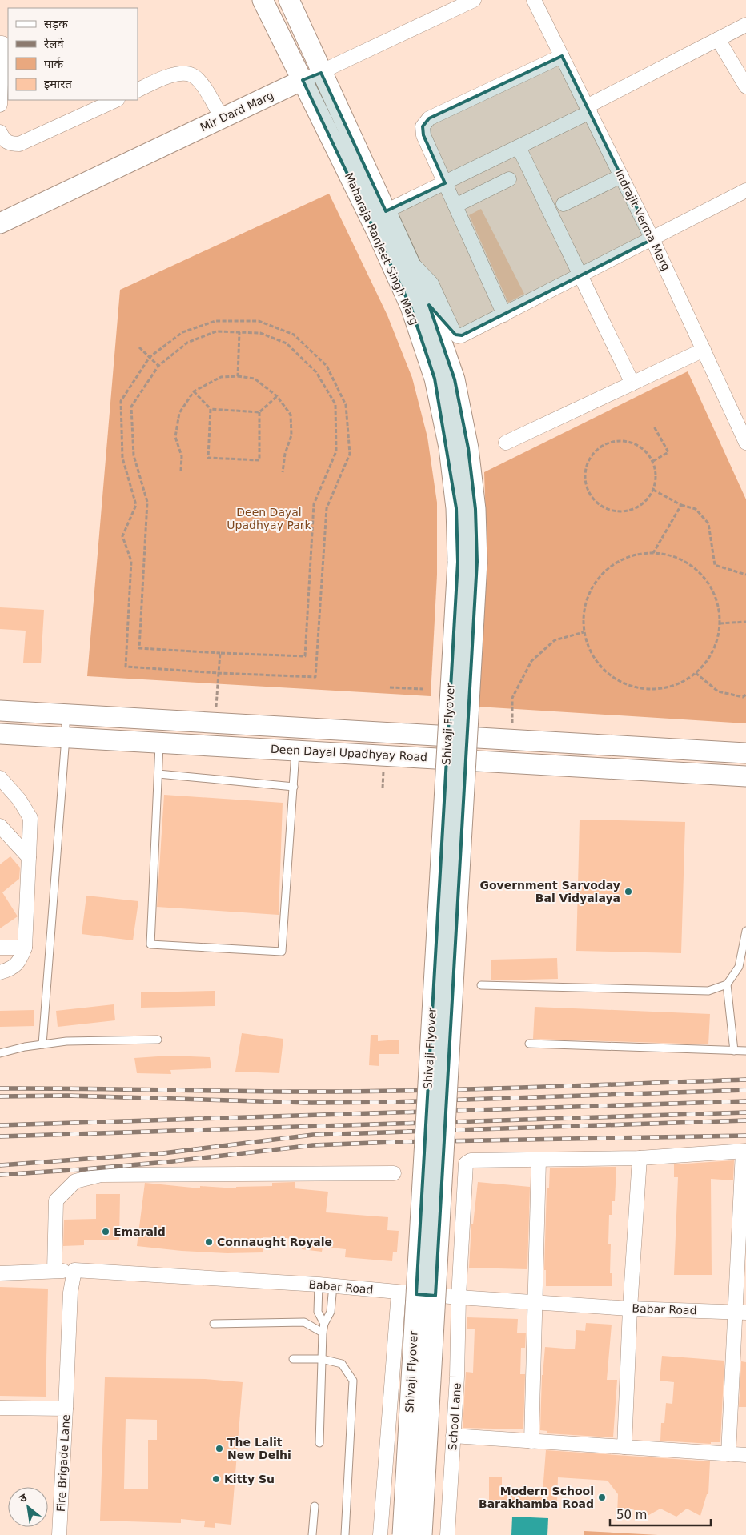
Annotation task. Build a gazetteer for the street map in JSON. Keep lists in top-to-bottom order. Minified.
{"streets":{"main road":["Mir Dard Marg","Maharaja Ranjeet Singh Marg","Shivaji Flyover","Deen Dayal Upadhyay Road"],"street":["Indrajit Verma Marg","Babar Road","School Lane","Fire Brigade Lane"]},"crossings":[["Mir Dard Marg","Maharaja Ranjeet Singh Marg"],["Maharaja Ranjeet Singh Marg","Shivaji Flyover"],["Babar Road","School Lane"]],"parks":["Deen Dayal Upadhyay Park"],"places":["Government Sarvoday Bal Vidyalaya","Emarald","Connaught Royale","The Lalit New Delhi","Kitty Su","Modern School Barakhamba Road"],"legend":["सड़क","रेलवे","पार्क","इमारत"],"scale_bar":"50 m","north":"top left"}
